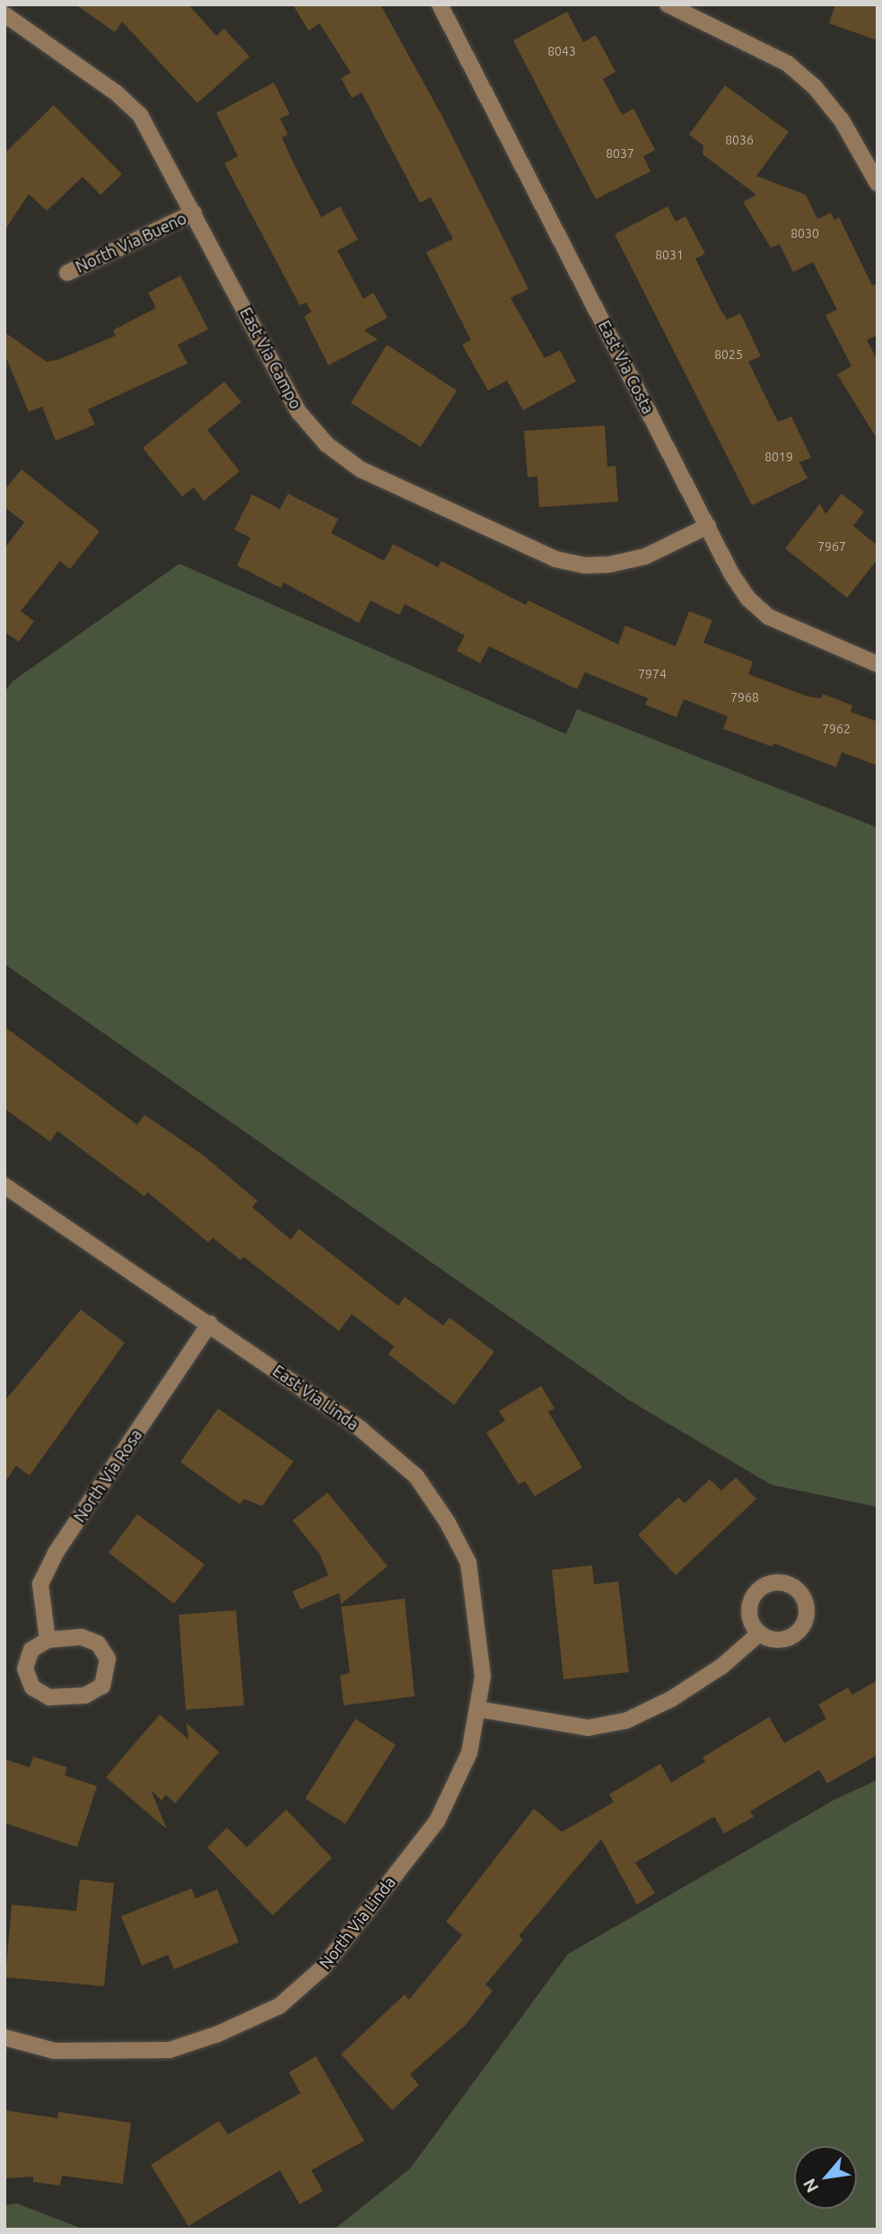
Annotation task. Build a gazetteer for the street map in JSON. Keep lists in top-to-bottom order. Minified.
{"streets":{"street":["North Via Bueno","East Via Campo","East Via Costa","East Via Linda","North Via Rosa","North Via Linda"]},"crossings":[["North Via Bueno","East Via Campo"],["East Via Campo","East Via Costa"],["East Via Linda","North Via Rosa"],["East Via Linda","North Via Linda"]],"house_numbers":["8043","8036","8037","8030","8031","8025","8019","7967","7974","7968","7962"],"north":"bottom left"}
